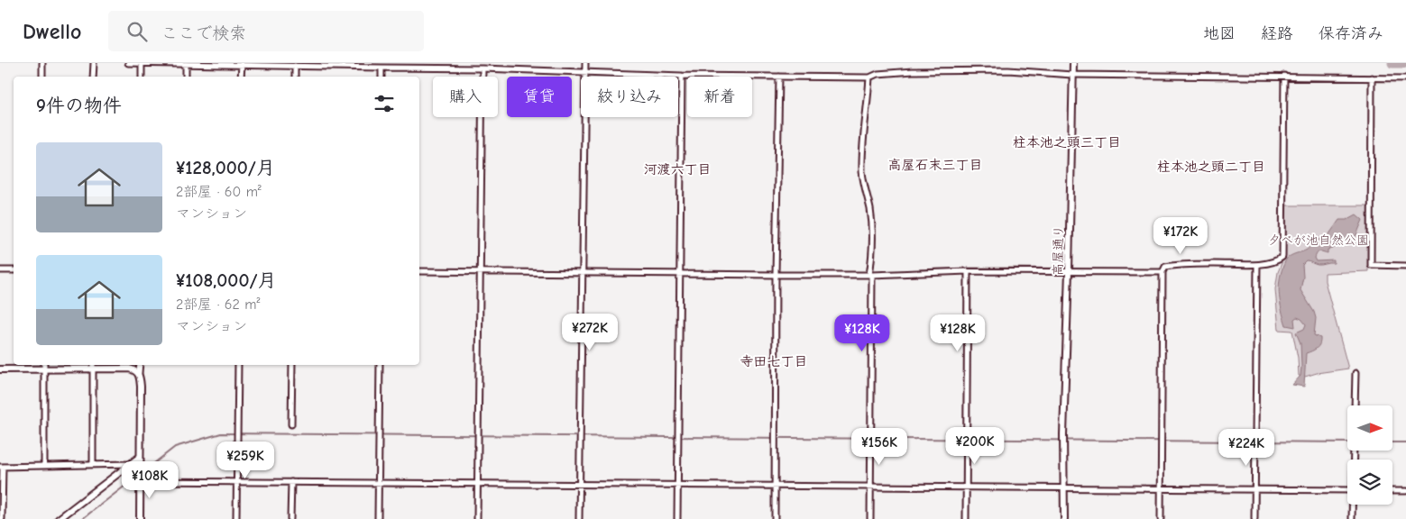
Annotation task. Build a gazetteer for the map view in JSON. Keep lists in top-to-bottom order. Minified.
{"streets":{"street":["高屋通り"]},"districts":["柱本池之頭三丁目","高屋石末三丁目","柱本池之頭二丁目","河渡六丁目","寺田七丁目"],"parks":["夕べが池自然公園"],"north":"right","page":{"header":"Dwello","search":"ここで検索","nav":["地図","経路","保存済み"],"chip":["購入","賃貸","絞り込み","新着"],"heading":"9件の物件","list":[{"name":"¥128,000/月","note":"2部屋 · 60 m² · マンション"},{"name":"¥108,000/月","note":"2部屋 · 62 m² · マンション"}],"price":["¥172K","¥272K","¥128K","¥128K","¥200K","¥156K","¥224K","¥259K","¥108K"]}}
